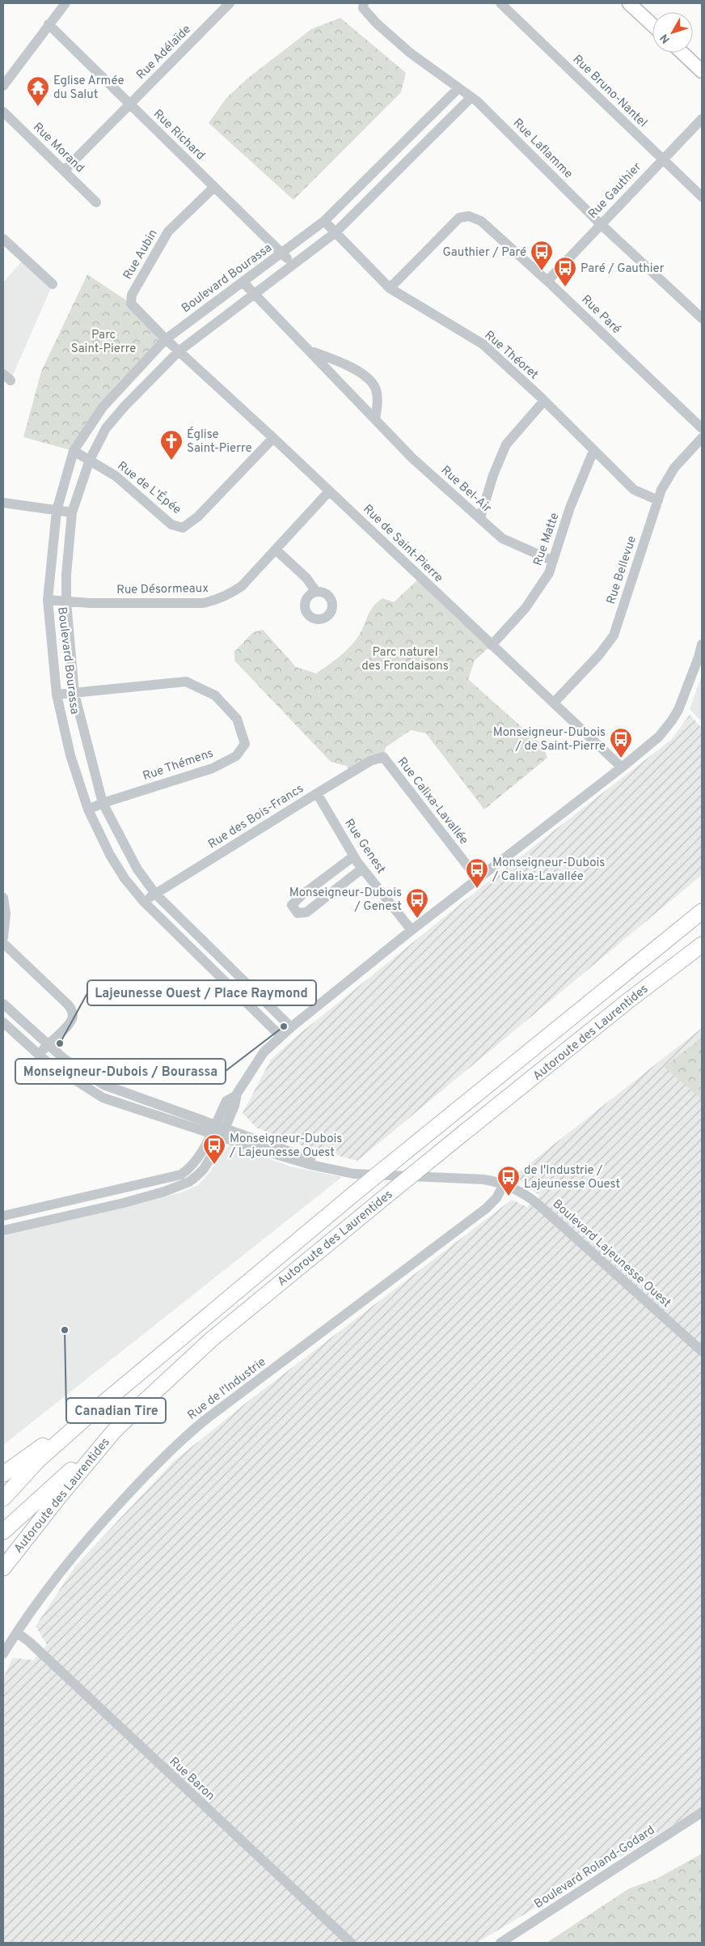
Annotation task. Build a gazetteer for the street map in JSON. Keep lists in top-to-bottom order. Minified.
{"streets":{"highway":["Autoroute des Laurentides"],"street":["Rue Adélaïde","Rue Bruno-Nantel","Rue Richard","Rue Morand","Rue Laflamme","Rue Gauthier","Rue Aubin","Boulevard Bourassa","Rue Paré","Rue Théoret","Rue de L'Épée","Rue Bel-Air","Rue Matte","Rue de Saint-Pierre","Rue Bellevue","Rue Désormeaux","Rue Thémens","Rue Calixa-Lavallée","Rue des Bois-Francs","Rue Genest","Boulevard Lajeunesse Ouest","Rue de l'Industrie","Rue Baron","Boulevard Roland-Godard"]},"crossings":[["Rue Adélaïde","Rue Richard"],["Rue Adélaïde","Rue Morand"],["Rue Bruno-Nantel","Rue Gauthier"],["Rue Richard","Rue Aubin"],["Rue Richard","Boulevard Bourassa"],["Rue Laflamme","Rue Gauthier"],["Rue Laflamme","Boulevard Bourassa"],["Rue Gauthier","Rue Paré"],["Rue Aubin","Boulevard Bourassa"],["Rue Aubin","Rue de Saint-Pierre"],["Boulevard Bourassa","Rue Théoret"],["Boulevard Bourassa","Rue de L'Épée"],["Boulevard Bourassa","Rue Bel-Air"],["Boulevard Bourassa","Rue de Saint-Pierre"],["Boulevard Bourassa","Rue Désormeaux"],["Boulevard Bourassa","Rue Thémens"],["Boulevard Bourassa","Rue des Bois-Francs"],["Rue Paré","Rue Théoret"],["Rue Théoret","Rue Matte"],["Rue Théoret","Rue Bellevue"],["Rue de L'Épée","Rue de Saint-Pierre"],["Rue Bel-Air","Rue Matte"],["Rue Matte","Rue de Saint-Pierre"],["Rue de Saint-Pierre","Rue Bellevue"],["Rue de Saint-Pierre","Rue Désormeaux"],["Rue Calixa-Lavallée","Rue des Bois-Francs"],["Rue des Bois-Francs","Rue Genest"],["Boulevard Lajeunesse Ouest","Rue de l'Industrie"],["Rue de l'Industrie","Rue Baron"]],"parks":["Parc Saint-Pierre","Parc naturel des Frondaisons"],"places":{"temple":["Eglise Armée du Salut"],"bus stop":["Gauthier / Paré","Paré / Gauthier","Monseigneur-Dubois / de Saint-Pierre","Monseigneur-Dubois / Calixa-Lavallée","Monseigneur-Dubois / Genest","Monseigneur-Dubois / Lajeunesse Ouest","de l'Industrie / Lajeunesse Ouest"],"church":["Église Saint-Pierre"],"other":["Monseigneur-Dubois / Bourassa","Lajeunesse Ouest / Place Raymond","Canadian Tire"]},"north":"bottom left"}
